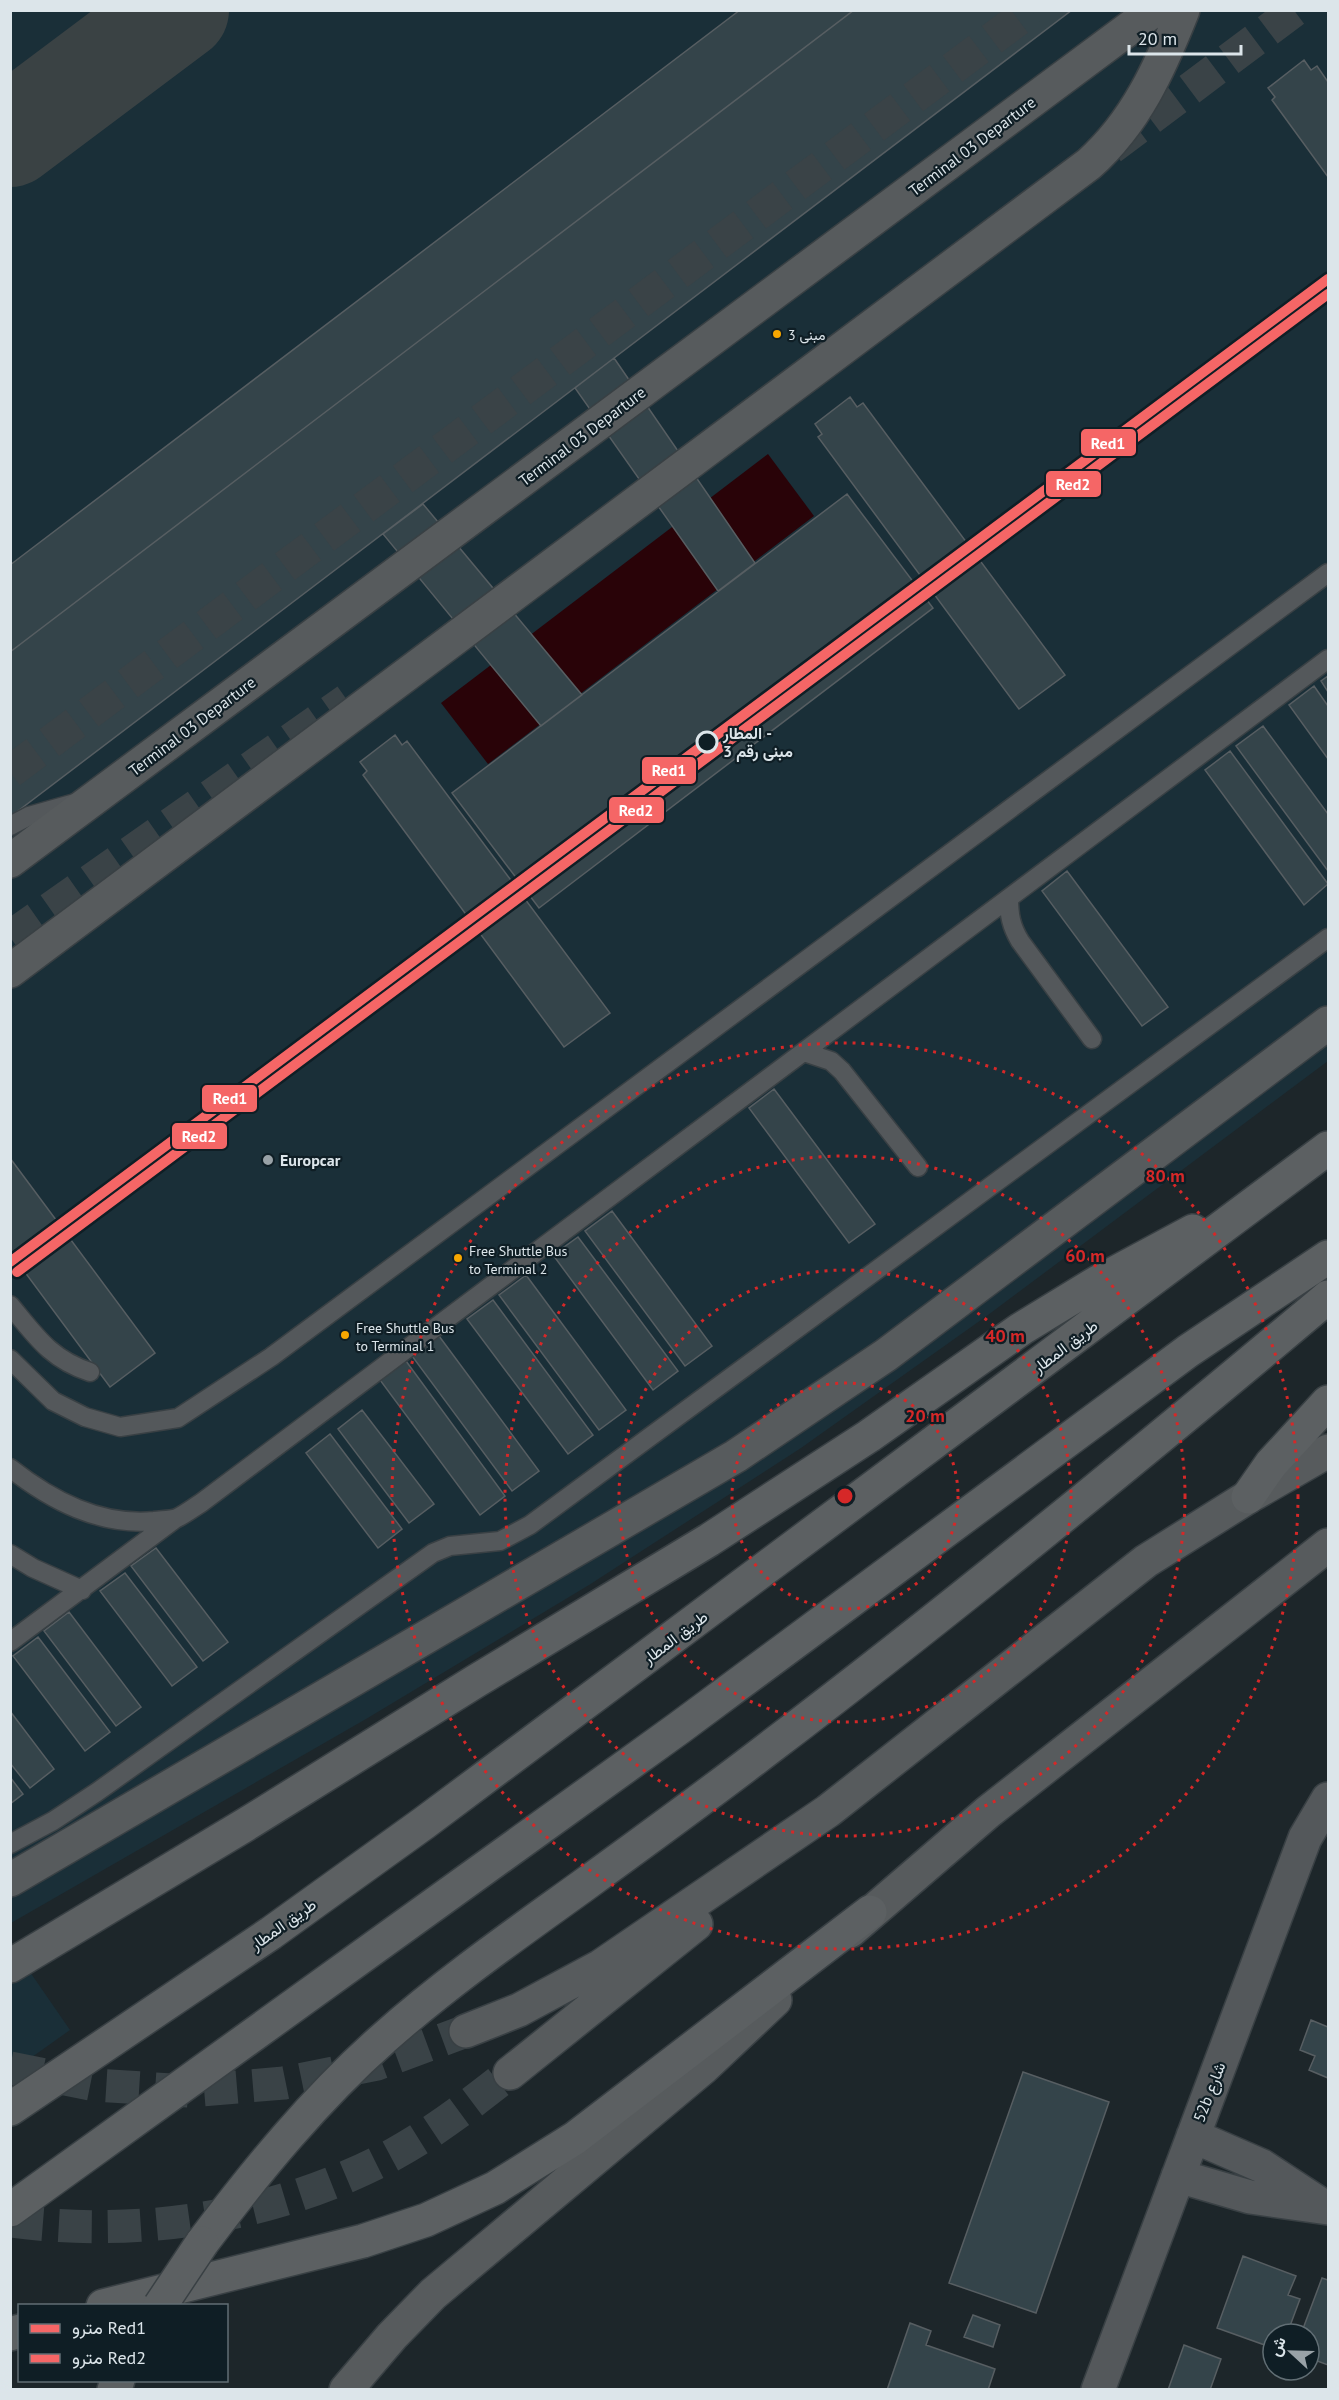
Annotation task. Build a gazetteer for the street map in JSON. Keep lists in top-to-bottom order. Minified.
{"streets":{"highway":["طريق المطار"],"main road":["Terminal 03 Departure"],"street":["52b شارع"]},"places":["مبنى 3","المطار - مبنى رقم 3","Europcar","Free Shuttle Bus to Terminal 2","Free Shuttle Bus to Terminal 1"],"lines":["metro line Red1","metro line Red2"],"legend":["مترو Red1","مترو Red2"],"scale_bar":"20 m","north":"left","rings":["80 m","60 m","40 m","20 m"]}
